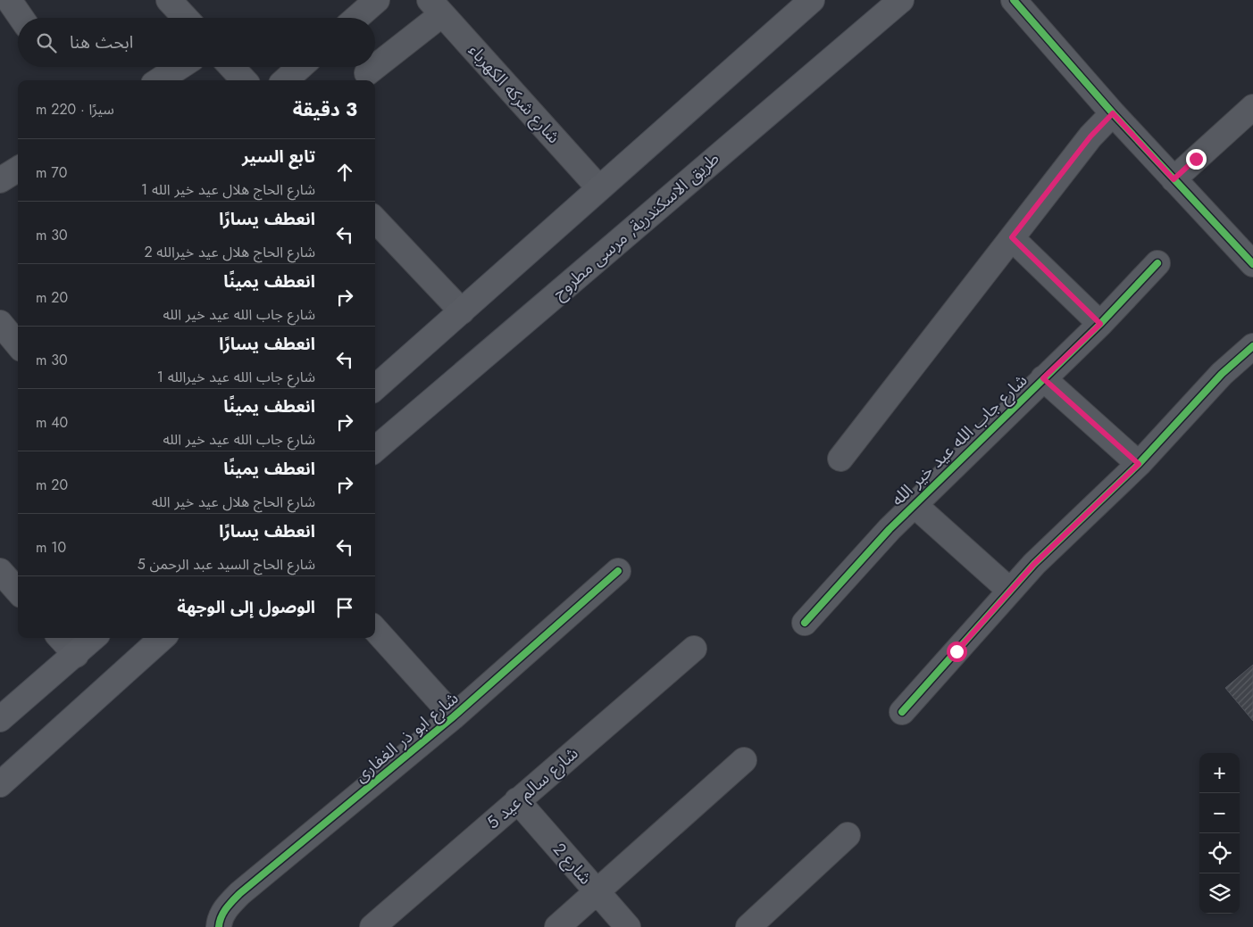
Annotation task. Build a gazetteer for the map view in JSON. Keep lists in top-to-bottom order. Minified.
{"streets":{"main road":["طريق الاسكندرية, مرسى مطروح"],"street":["شارع شركه الكهرباء","شارع جاب الله عيد خير الله","شارع ابو ذر الغفارى","شارع سالم عيد 5","شارع 2"]},"crossings":[["شارع سالم عيد 5","شارع 2"]],"page":{"search":"ابحث هنا","heading":["3 دقيقة","سيرًا · 220 m"],"list":[["تابع السير","شارع الحاج هلال عيد خير الله 1","70 m"],["انعطف يسارًا","شارع الحاج هلال عيد خيرالله 2","30 m"],["انعطف يمينًا","شارع جاب الله عيد خير الله","20 m"],["انعطف يسارًا","شارع جاب الله عيد خيرالله 1","30 m"],["انعطف يمينًا","شارع جاب الله عيد خير الله","40 m"],["انعطف يمينًا","شارع الحاج هلال عيد خير الله","20 m"],["انعطف يسارًا","شارع الحاج السيد عبد الرحمن 5","10 m"],"الوصول إلى الوجهة"],"map_buttons":["+","−"]}}
